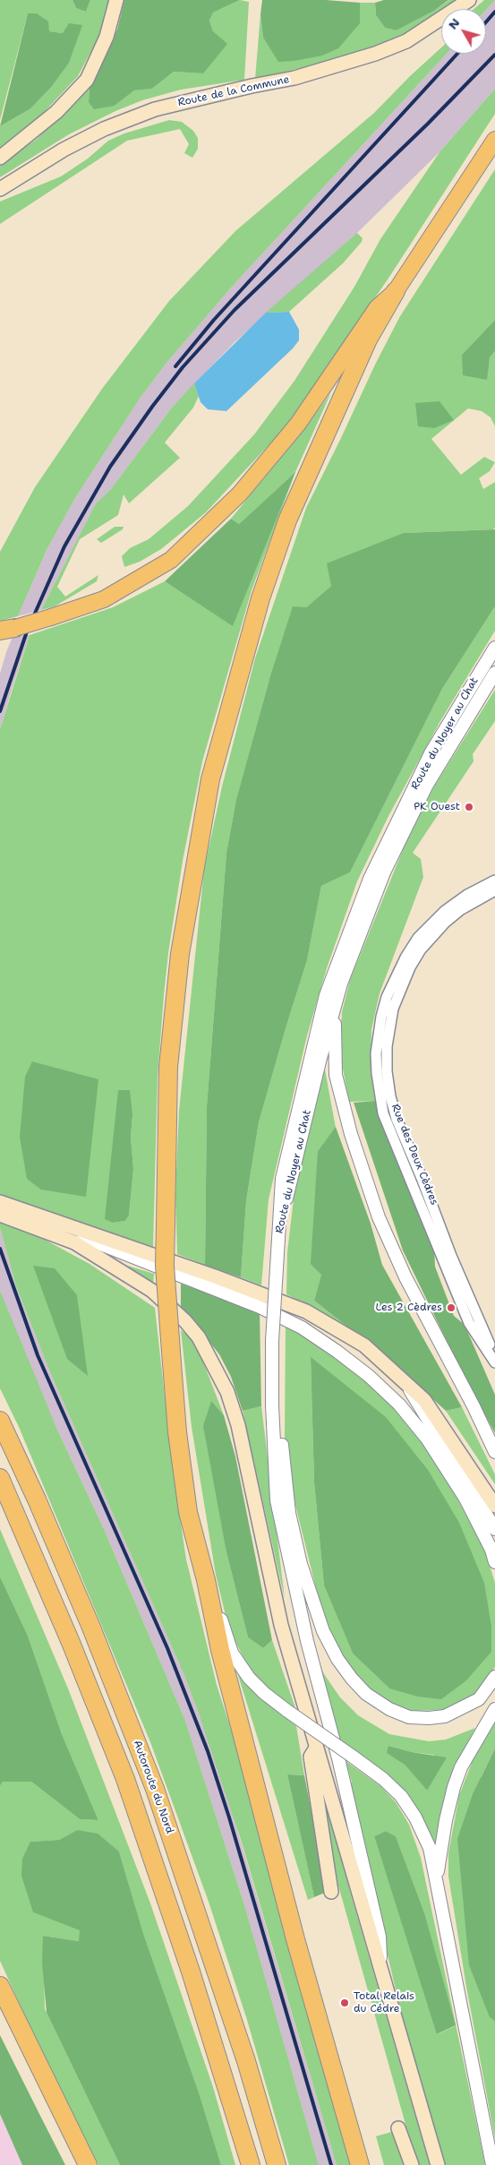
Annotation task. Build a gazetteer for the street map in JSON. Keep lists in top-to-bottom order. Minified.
{"streets":{"highway":["Autoroute du Nord"],"main road":["Route de la Commune"],"street":["Route du Noyer au Chat","Rue des Deux Cèdres"]},"places":["PK Ouest","Les 2 Cèdres","Total Relais du Cédre"],"north":"top left"}
